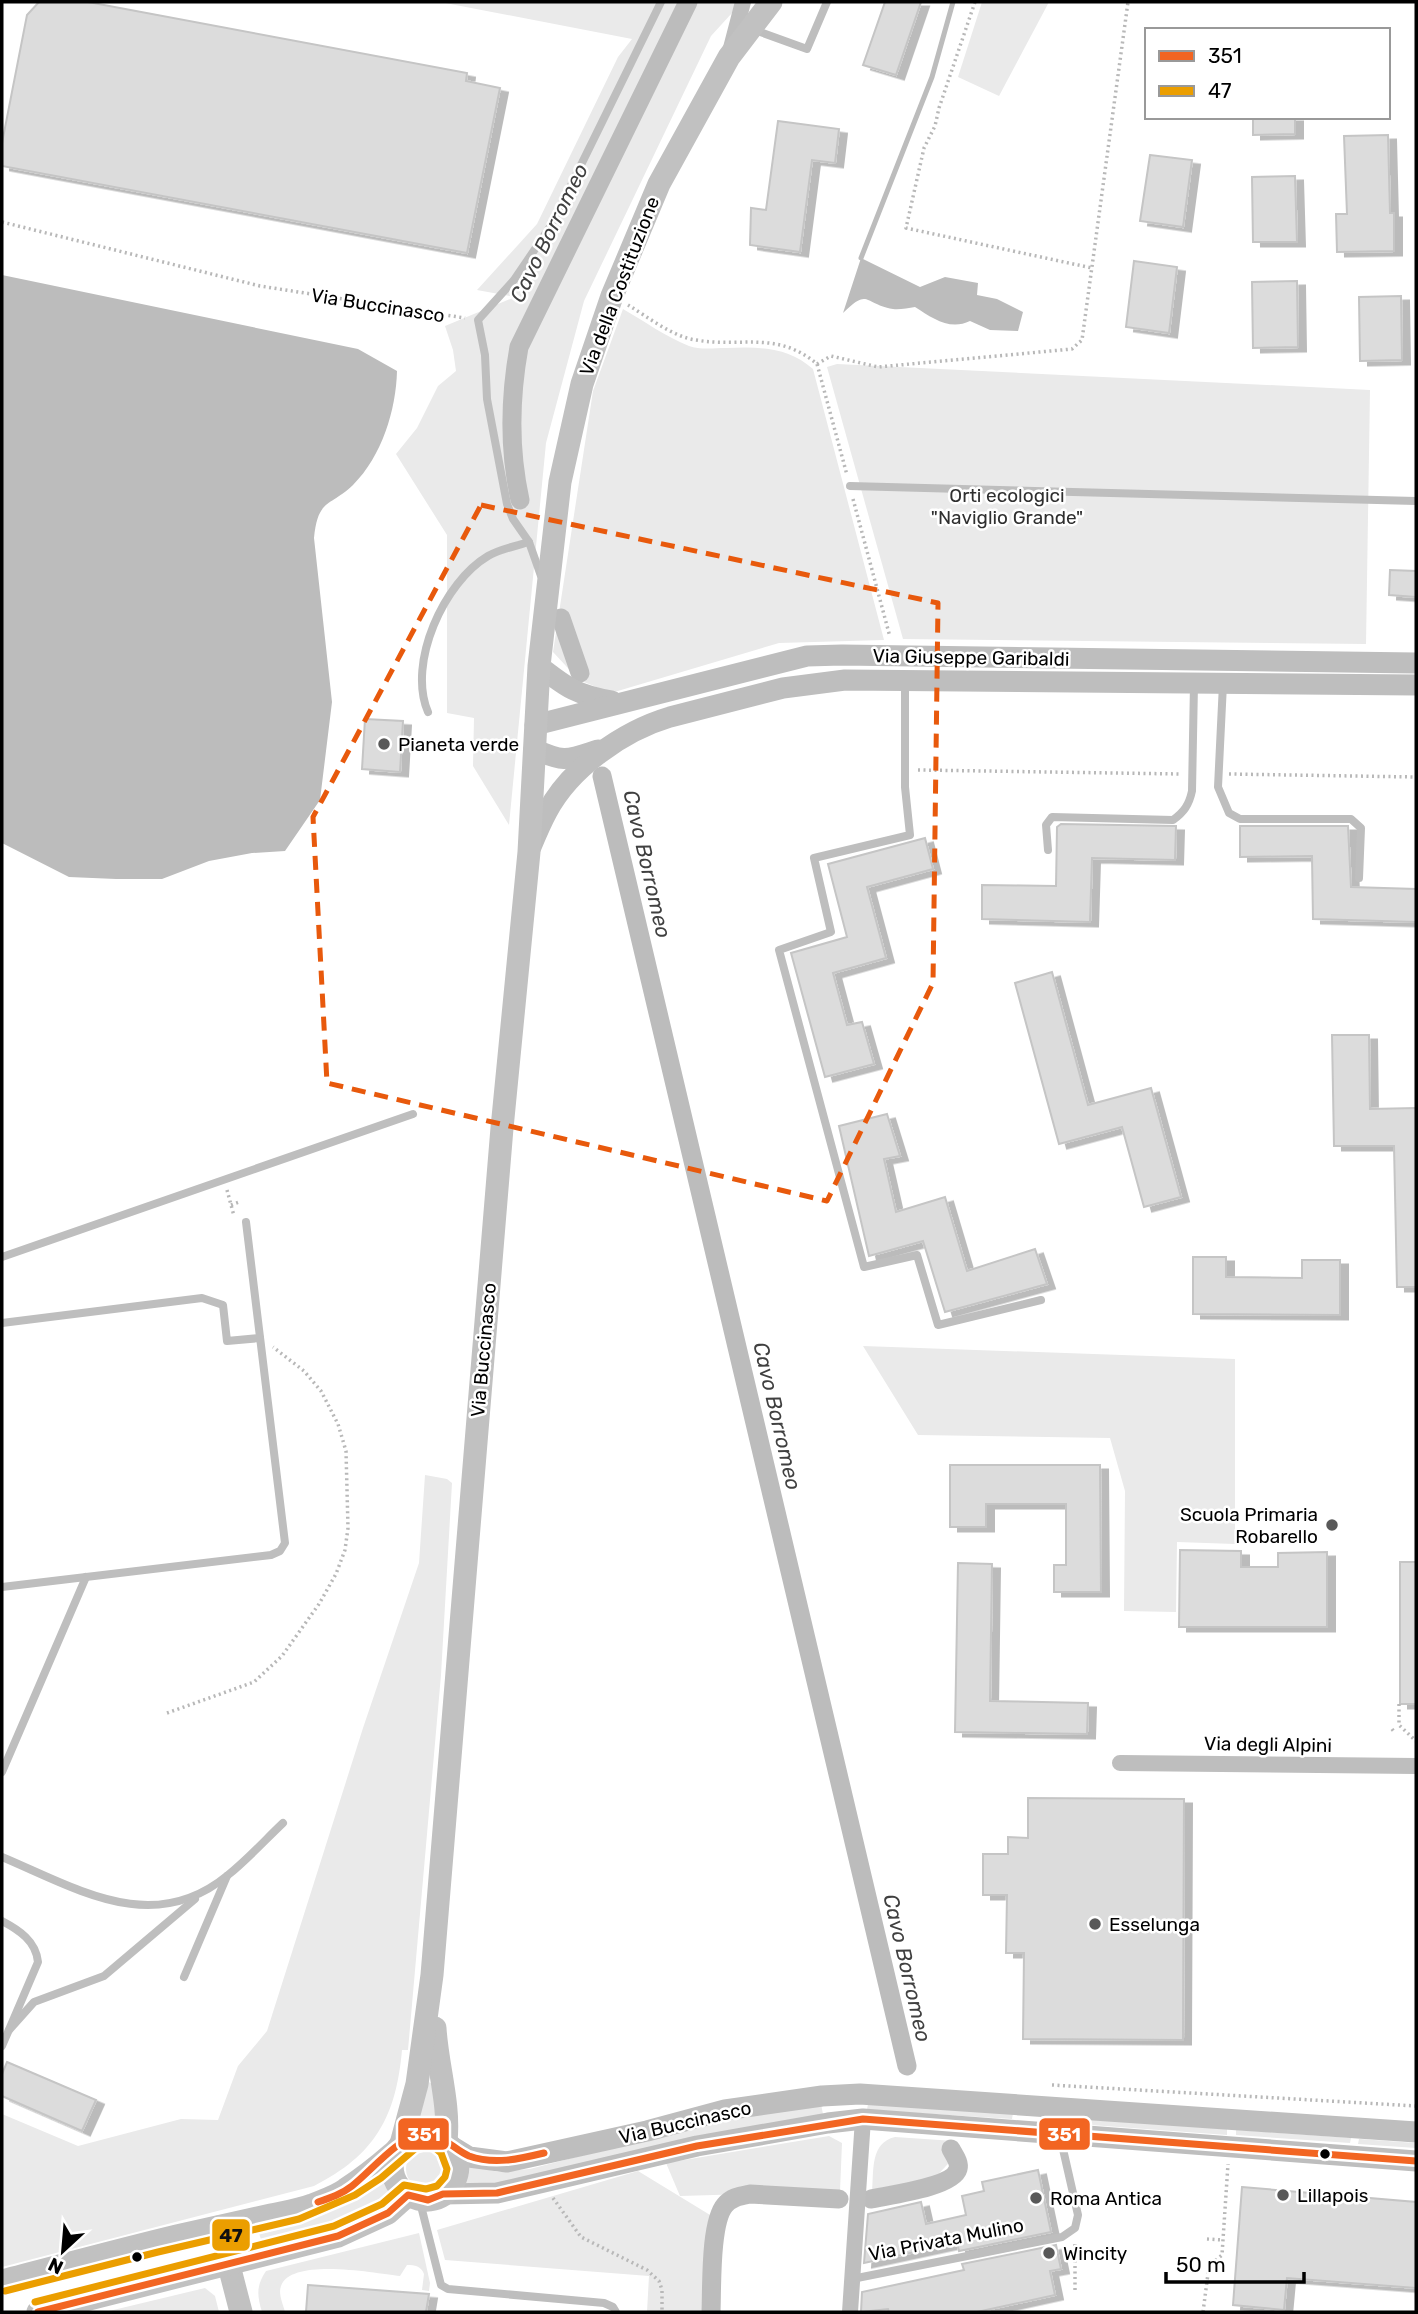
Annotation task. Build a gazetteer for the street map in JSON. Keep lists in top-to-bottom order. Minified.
{"streets":{"main road":["Via della Costituzione","Via Buccinasco"],"street":["Via Giuseppe Garibaldi","Via degli Alpini","Via Privata Mulino"]},"crossings":[["Via della Costituzione","Via Buccinasco"],["Via della Costituzione","Via Giuseppe Garibaldi"],["Via Buccinasco","Via Giuseppe Garibaldi"],["Via Buccinasco","Via Privata Mulino"]],"water":["Cavo Borromeo"],"parks":["Orti ecologici \"Naviglio Grande\""],"places":["Pianeta verde","Scuola Primaria Robarello","Esselunga","Lillapois","Roma Antica","Wincity"],"lines":["transit line 351","transit line 47"],"legend":["351","47"],"scale_bar":"50 m","north":"bottom left"}
